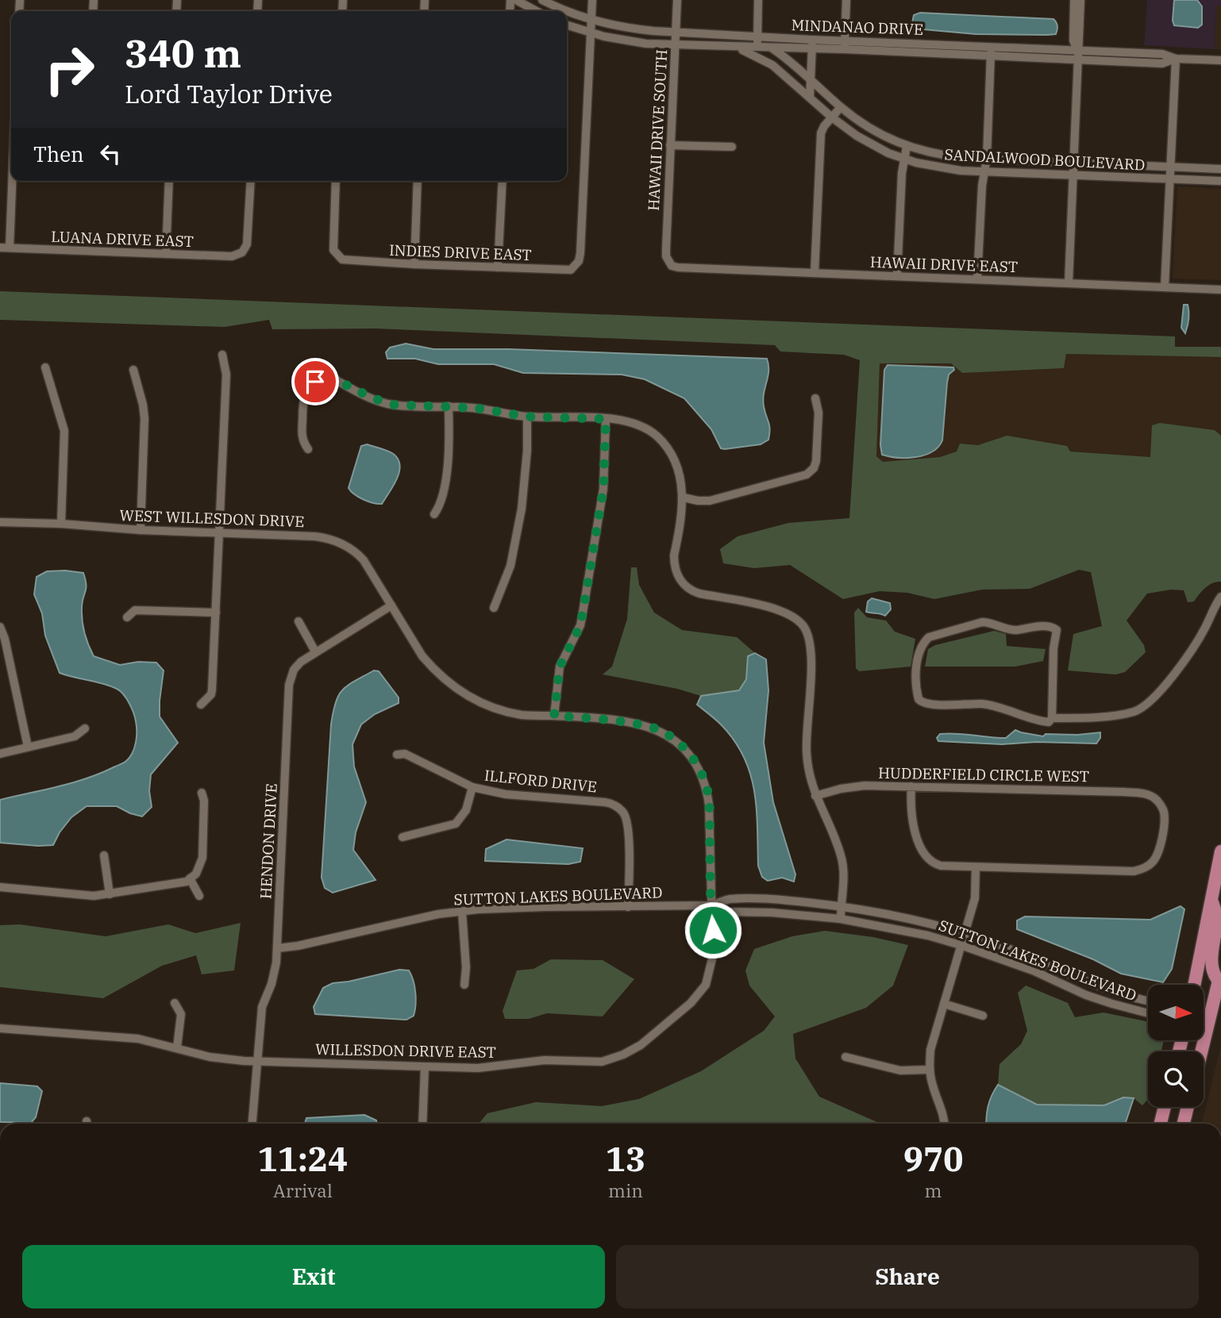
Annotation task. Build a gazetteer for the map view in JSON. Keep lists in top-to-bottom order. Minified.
{"streets":{"street":["MINDANAO DRIVE","HAWAII DRIVE SOUTH","SANDALWOOD BOULEVARD","LUANA DRIVE EAST","INDIES DRIVE EAST","HAWAII DRIVE EAST","WEST WILLESDON DRIVE","HUDDERFIELD CIRCLE WEST","ILLFORD DRIVE","HENDON DRIVE","SUTTON LAKES BOULEVARD","WILLESDON DRIVE EAST"]},"crossings":[["MINDANAO DRIVE","HAWAII DRIVE SOUTH"],["MINDANAO DRIVE","SANDALWOOD BOULEVARD"],["MINDANAO DRIVE","INDIES DRIVE EAST"],["HAWAII DRIVE SOUTH","HAWAII DRIVE EAST"],["WEST WILLESDON DRIVE","HENDON DRIVE"],["WEST WILLESDON DRIVE","WILLESDON DRIVE EAST"],["ILLFORD DRIVE","SUTTON LAKES BOULEVARD"],["HENDON DRIVE","SUTTON LAKES BOULEVARD"],["HENDON DRIVE","WILLESDON DRIVE EAST"],["SUTTON LAKES BOULEVARD","WILLESDON DRIVE EAST"]],"north":"right","page":{"turn":["340 m","Lord Taylor Drive"],"then":"Then","eta":["11:24","Arrival","13","min","970","m"],"buttons":["Exit","Share"]}}
